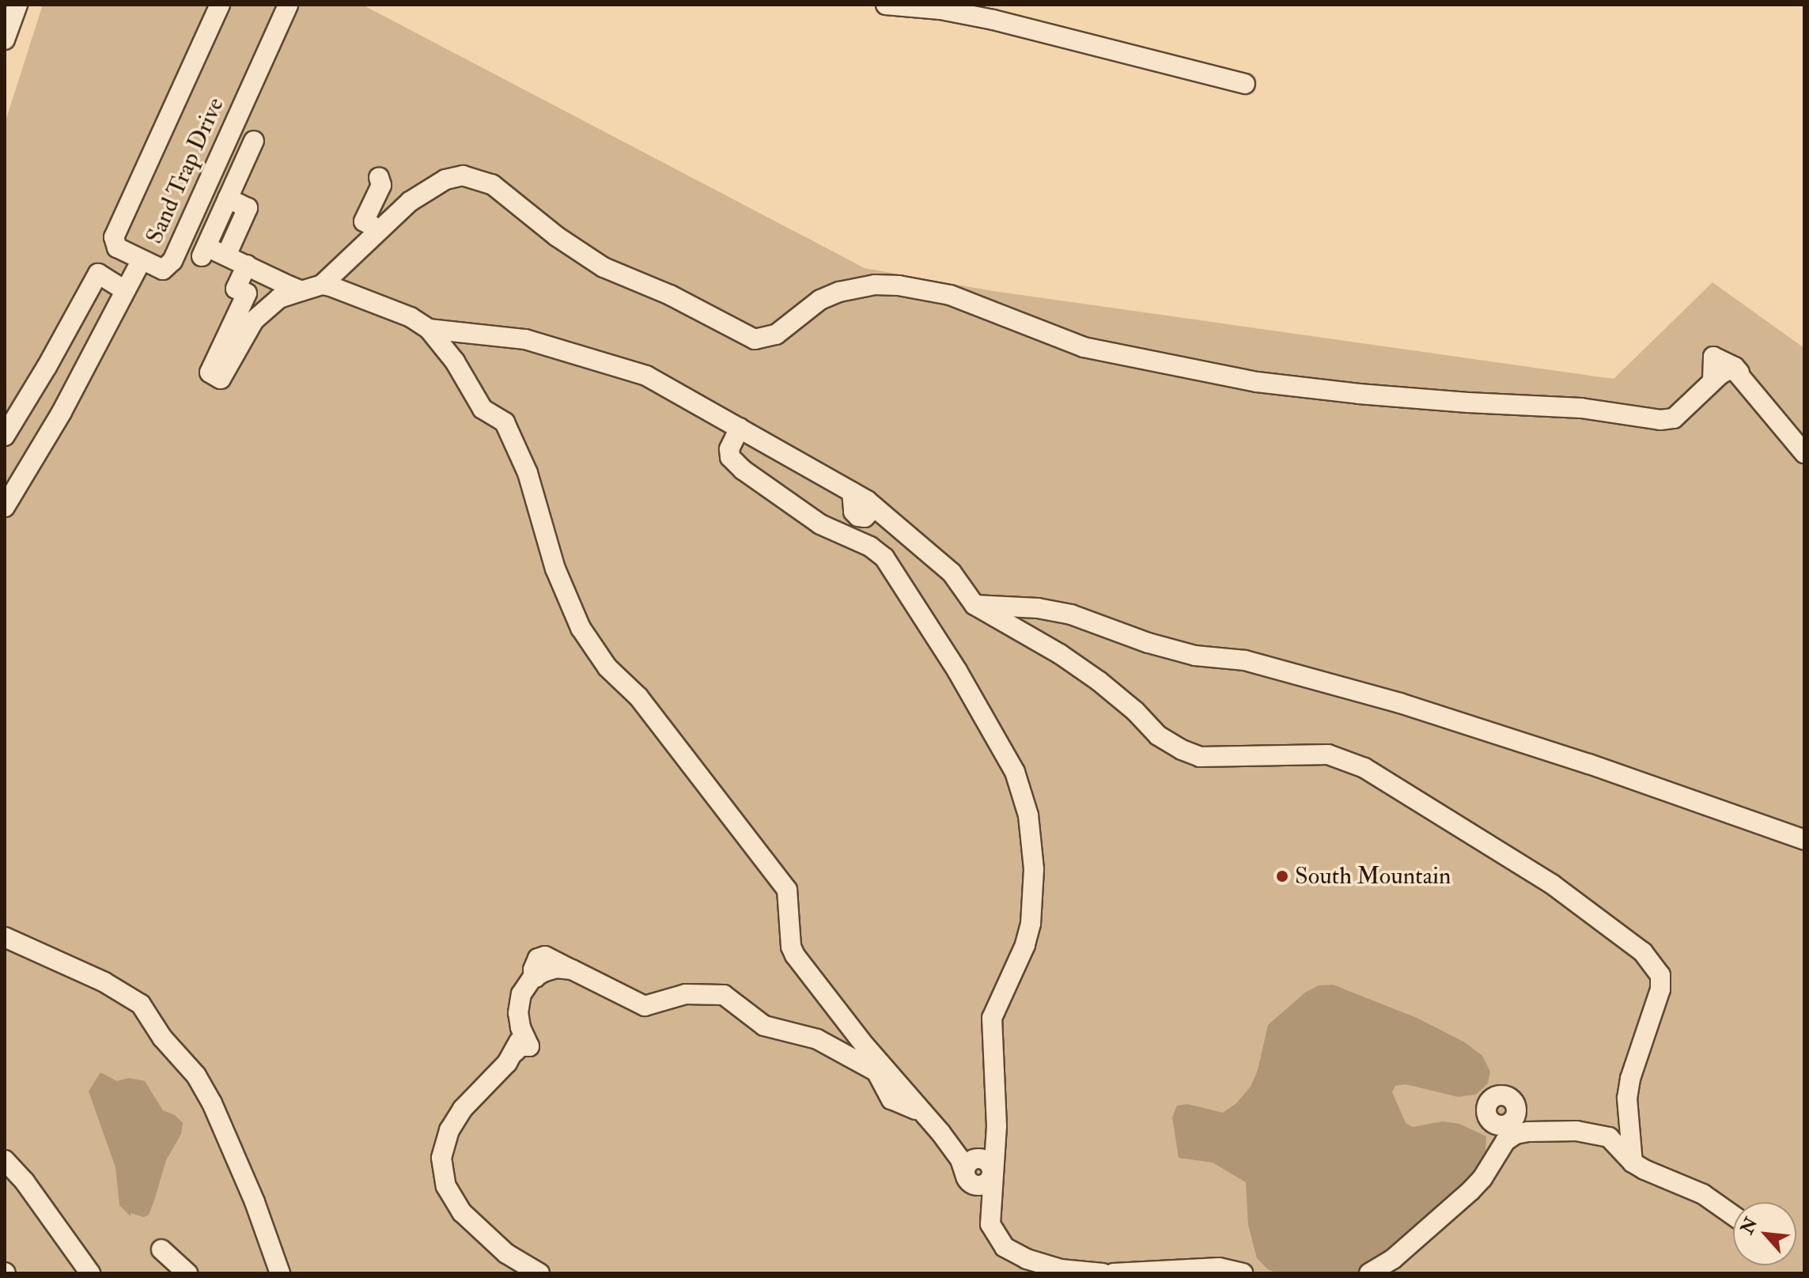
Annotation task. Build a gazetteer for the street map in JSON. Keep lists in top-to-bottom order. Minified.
{"streets":{"street":["Sand Trap Drive"]},"places":["South Mountain"],"north":"top left"}
